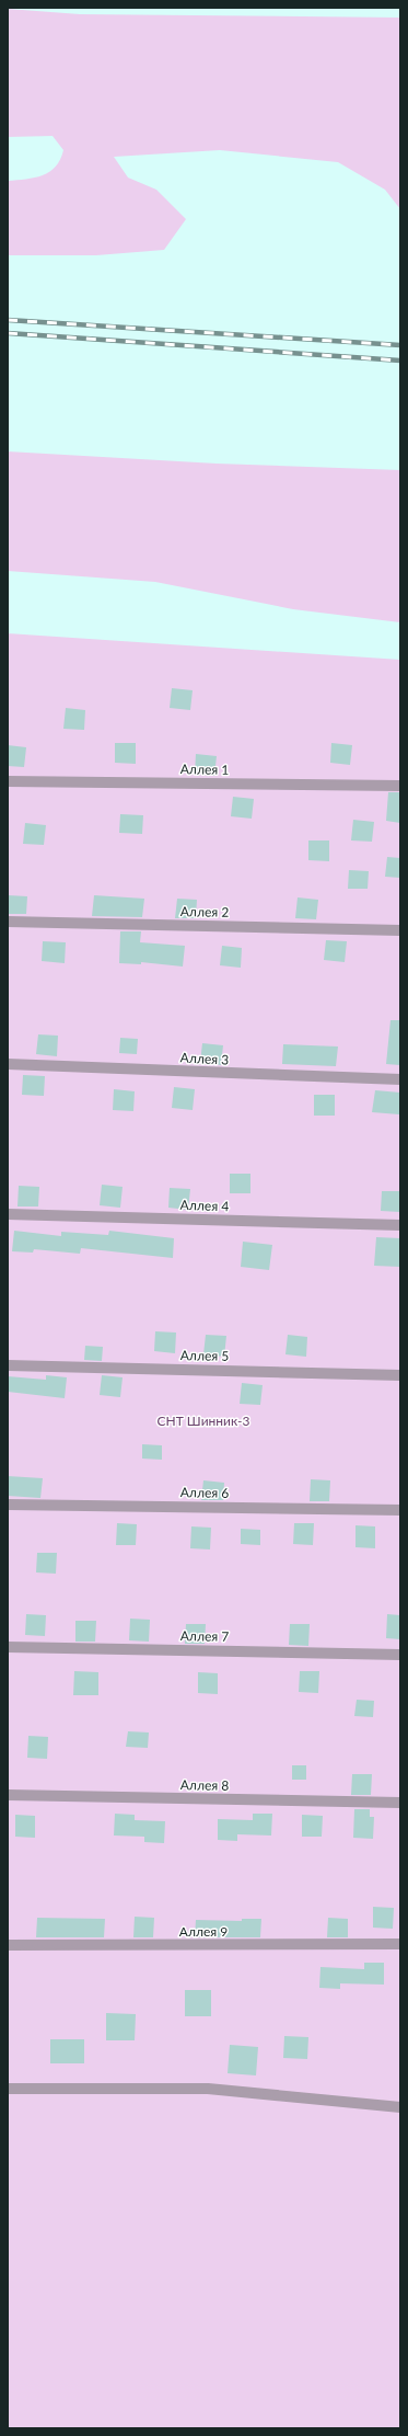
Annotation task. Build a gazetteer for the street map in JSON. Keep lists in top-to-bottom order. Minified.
{"streets":{"lane":["Аллея 1","Аллея 2","Аллея 3","Аллея 4","Аллея 5","Аллея 6","Аллея 7","Аллея 8","Аллея 9"]},"parks":["СНТ Шинник-3"]}
